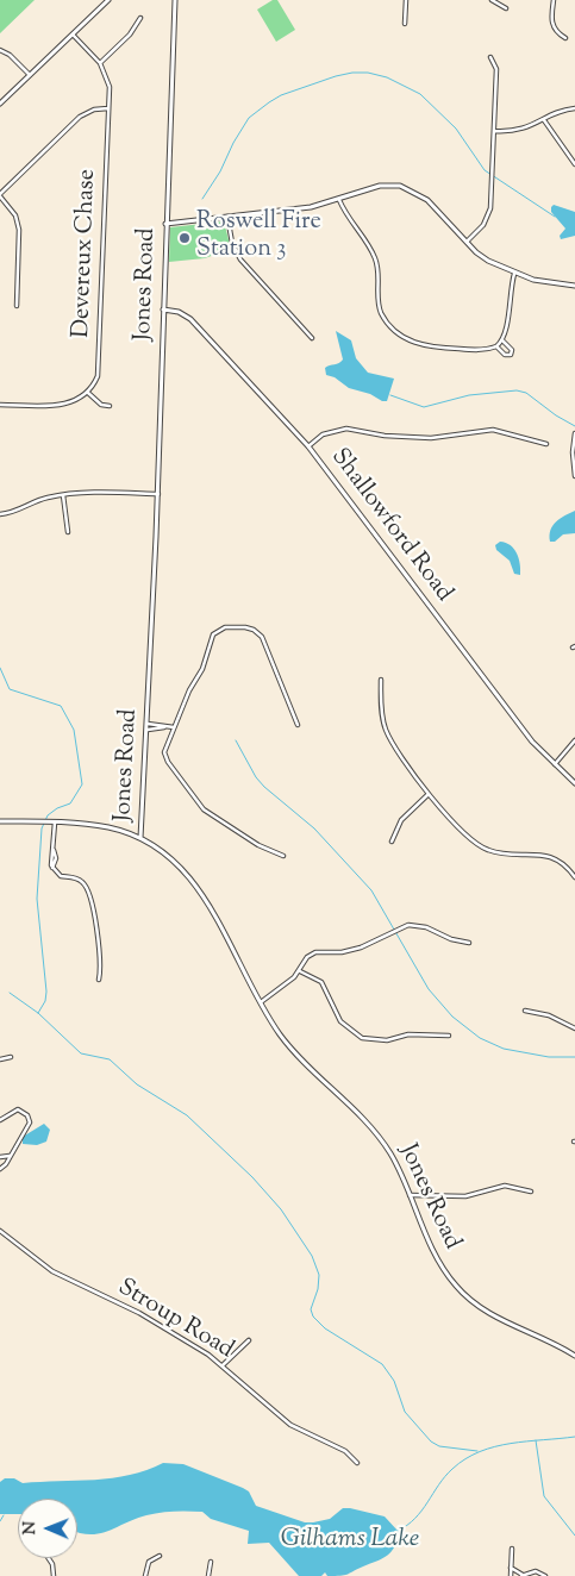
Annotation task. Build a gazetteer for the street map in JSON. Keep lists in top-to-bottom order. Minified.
{"streets":{"street":["Devereux Chase","Jones Road","Shallowford Road","Stroup Road"]},"crossings":[["Jones Road","Shallowford Road"]],"water":["Gilhams Lake"],"places":["Roswell Fire Station 3"],"north":"left"}
